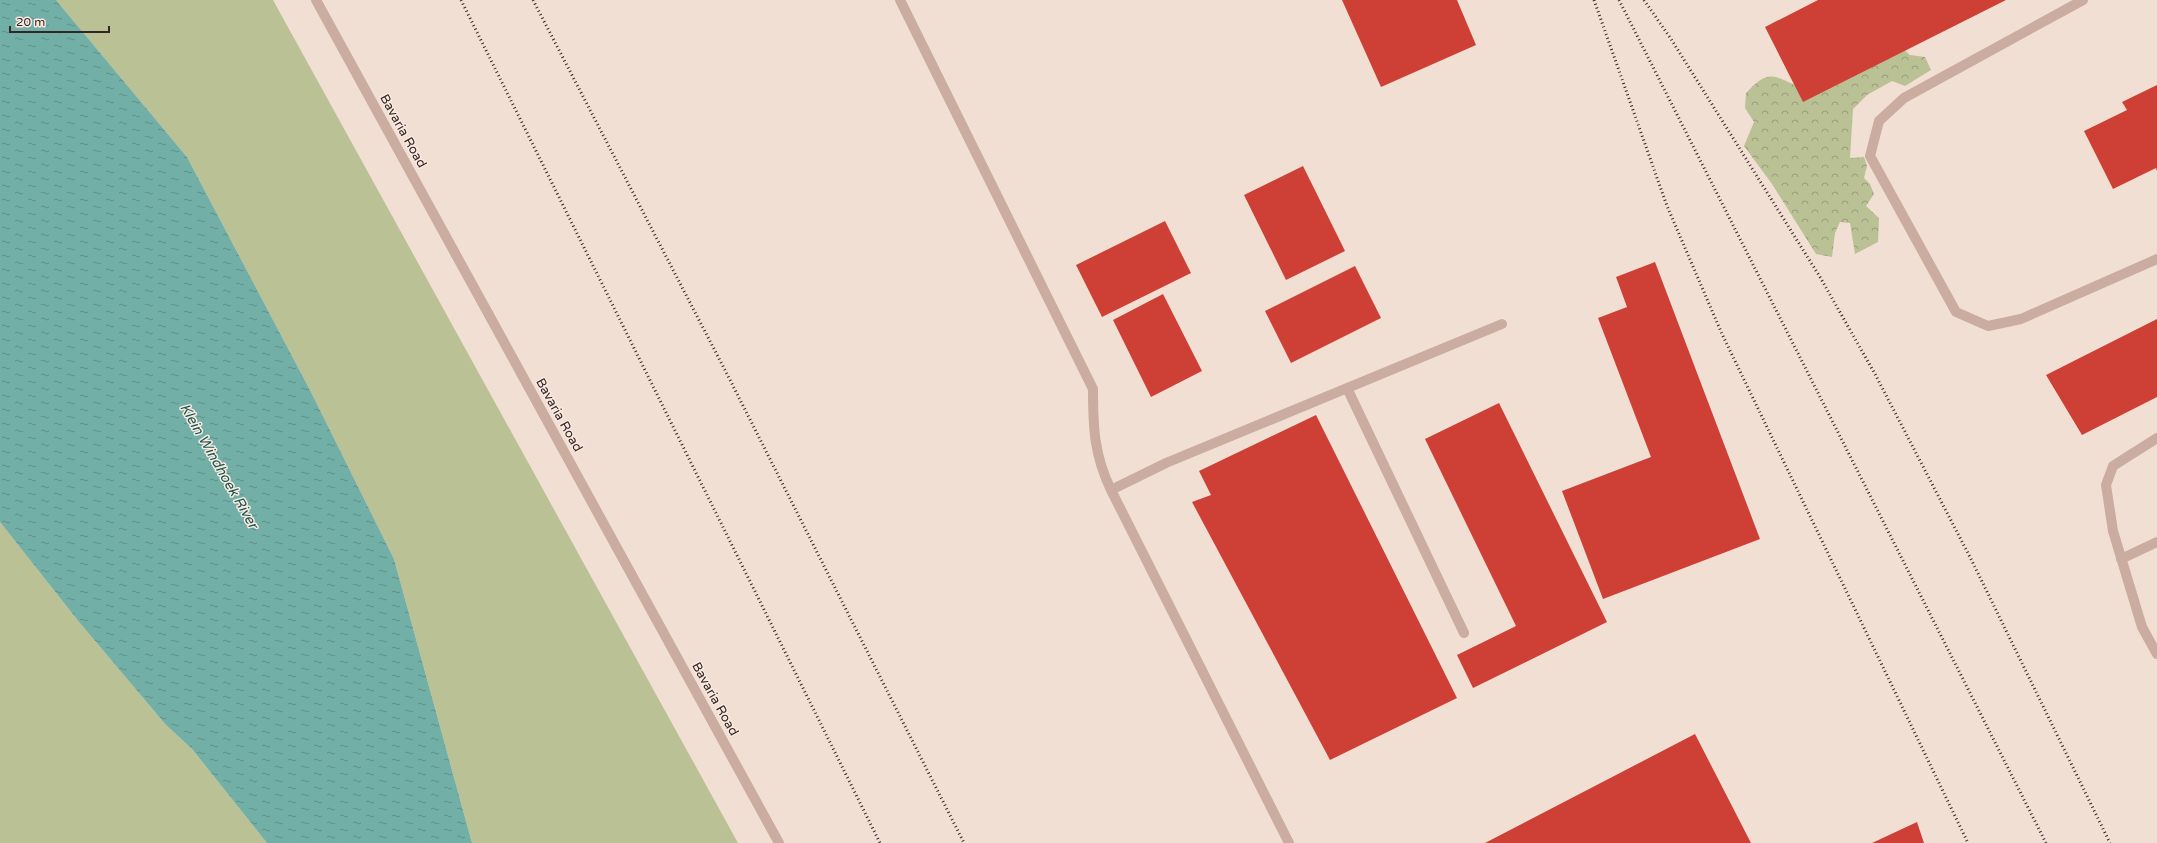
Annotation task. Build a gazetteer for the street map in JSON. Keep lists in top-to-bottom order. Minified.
{"streets":{"street":["Bavaria Road"]},"water":["Klein Windhoek River"],"scale_bar":"20 m"}
